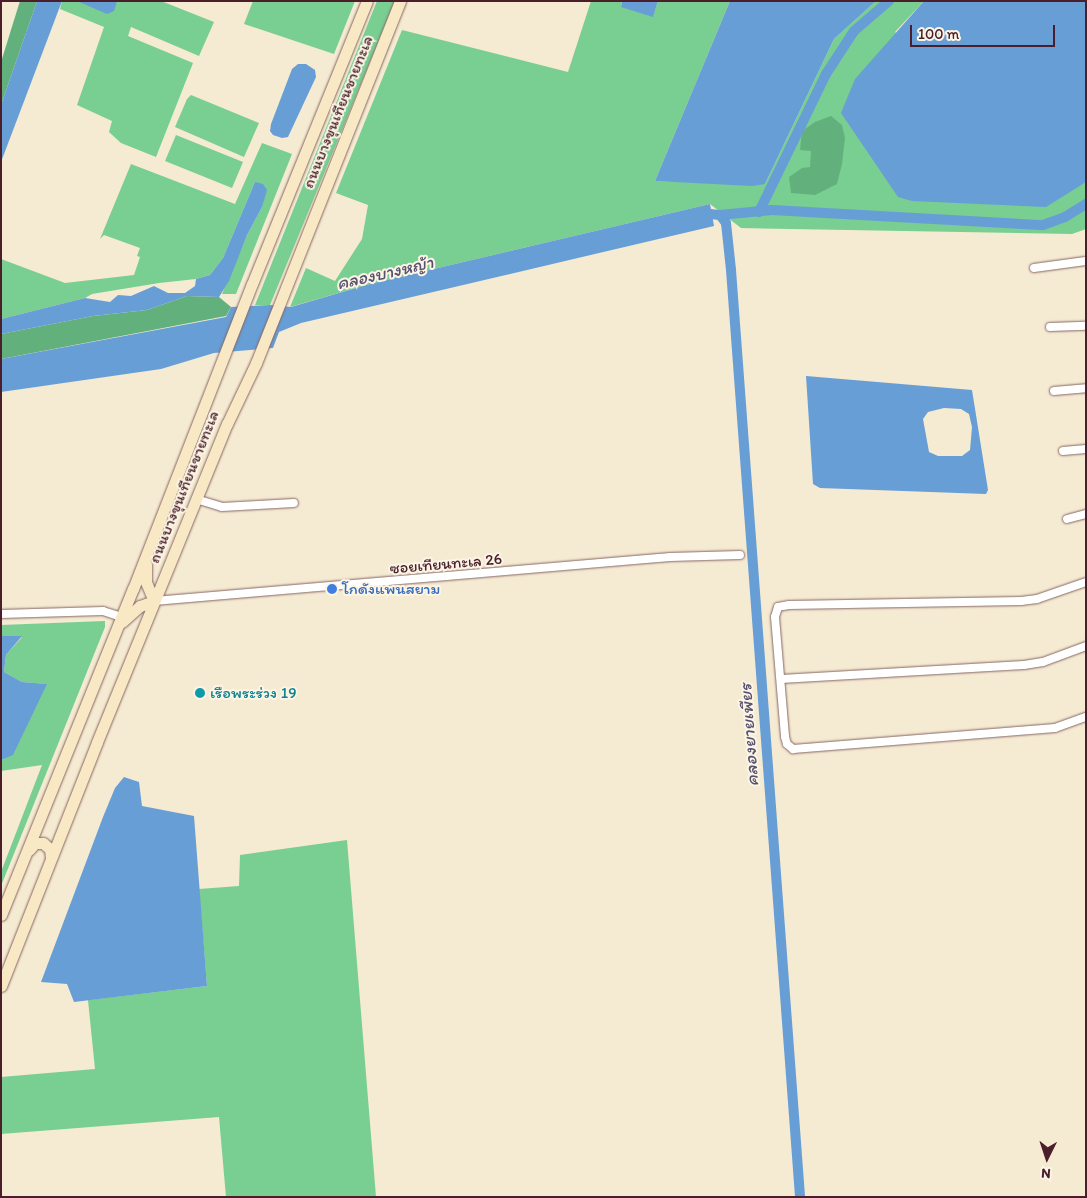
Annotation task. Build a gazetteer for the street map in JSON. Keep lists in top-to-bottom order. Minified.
{"streets":{"main road":["ถนนบางขุนเทียนชายทะเล"],"street":["ซอยเทียนทะเล 26"]},"crossings":[["ถนนบางขุนเทียนชายทะเล","ซอยเทียนทะเล 26"]],"water":["คลองบางหญ้า","คลองยายเพียร"],"places":["โกดังแพนสยาม","เรือพระร่วง 19"],"scale_bar":"100 m","north":"bottom"}
